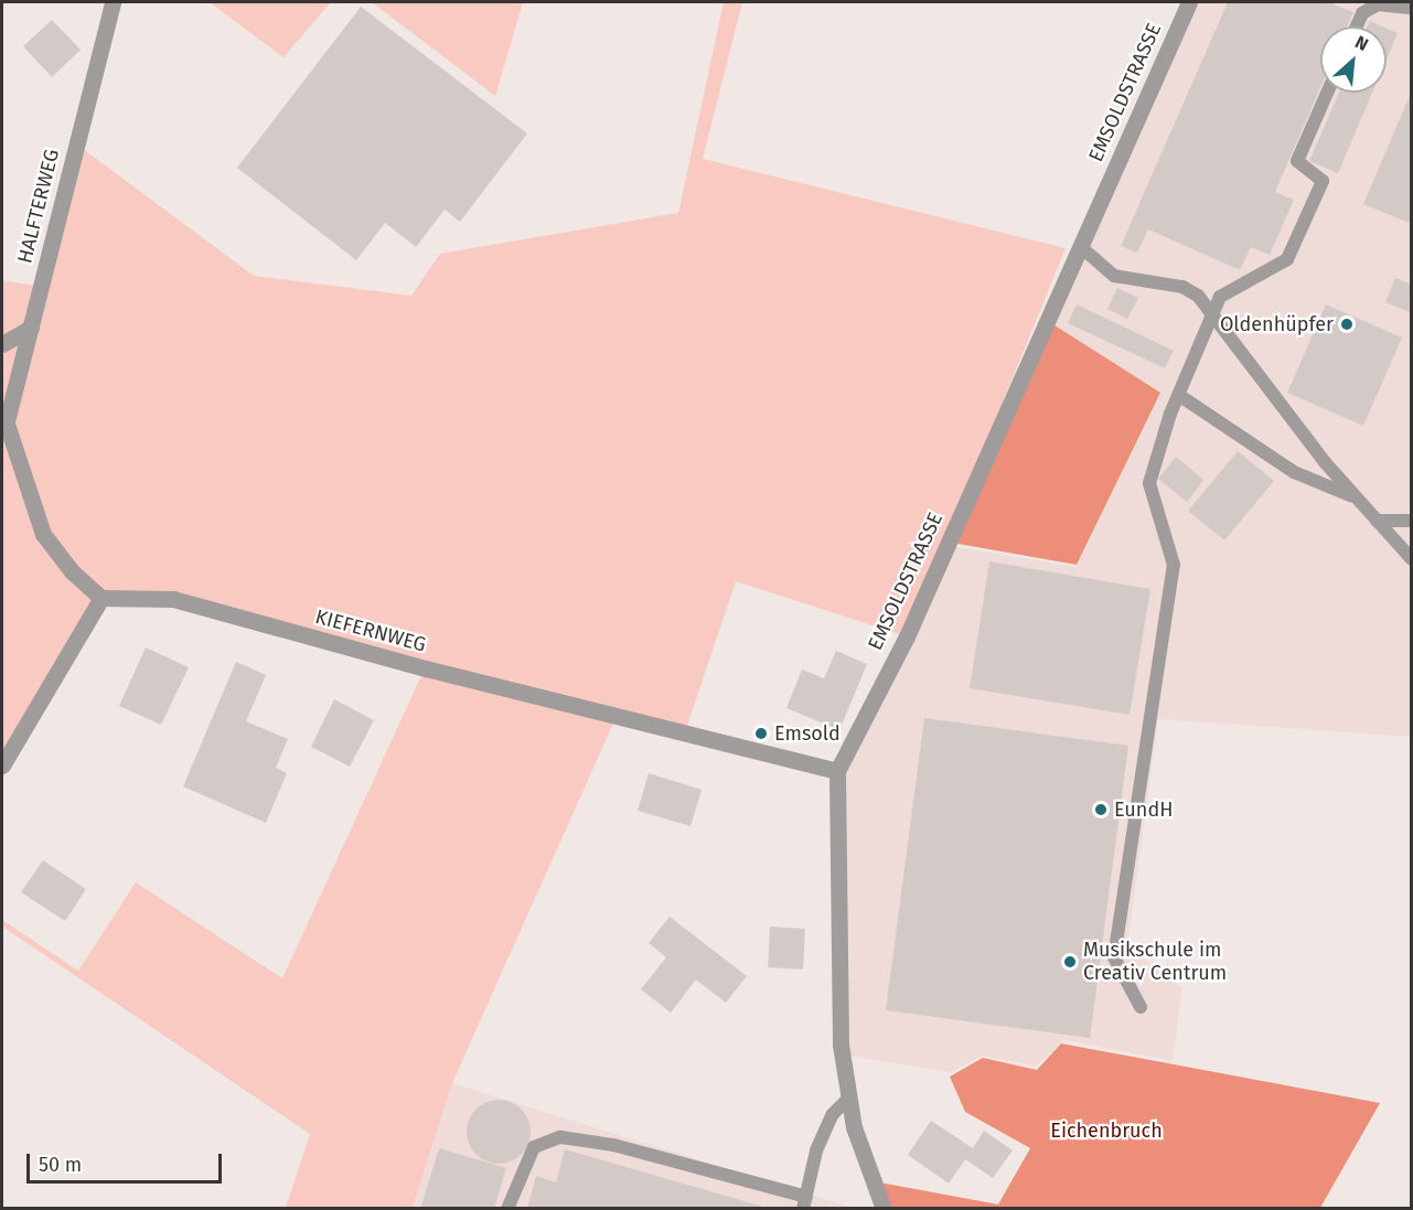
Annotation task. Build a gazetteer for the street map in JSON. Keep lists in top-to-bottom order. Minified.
{"streets":{"street":["EMSOLDSTRASSE","HALFTERWEG","KIEFERNWEG"]},"crossings":[["EMSOLDSTRASSE","KIEFERNWEG"]],"parks":["Eichenbruch"],"places":["Oldenhüpfer","Emsold","EundH","Musikschule im Creativ Centrum"],"scale_bar":"50 m","north":"top right"}
